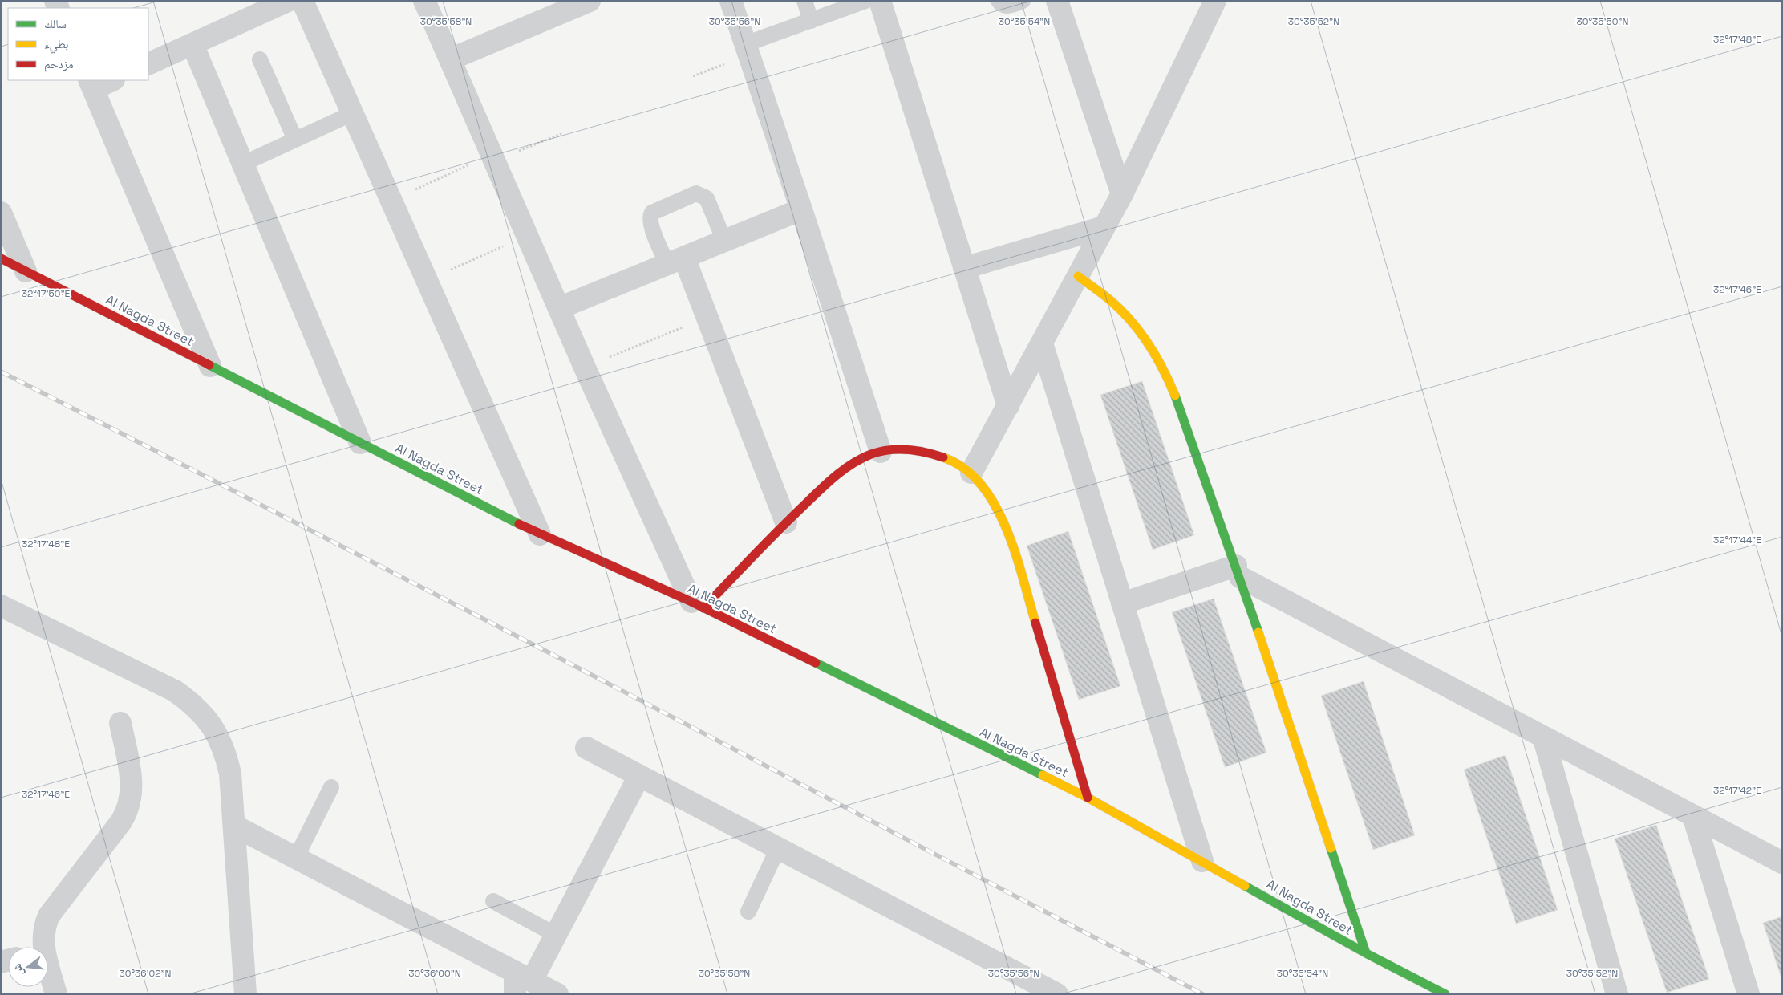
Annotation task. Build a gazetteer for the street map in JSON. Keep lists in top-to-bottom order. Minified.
{"streets":{"street":["Al Nagda Street"]},"legend":["سالك","بطيء","مزدحم"],"north":"left","coordinates":["30°35'58\"N","30°35'56\"N","30°35'54\"N","30°35'52\"N","30°35'50\"N","32°17'48\"E","32°17'46\"E","32°17'50\"E","32°17'44\"E","32°17'42\"E","30°36'02\"N","30°36'00\"N"]}
